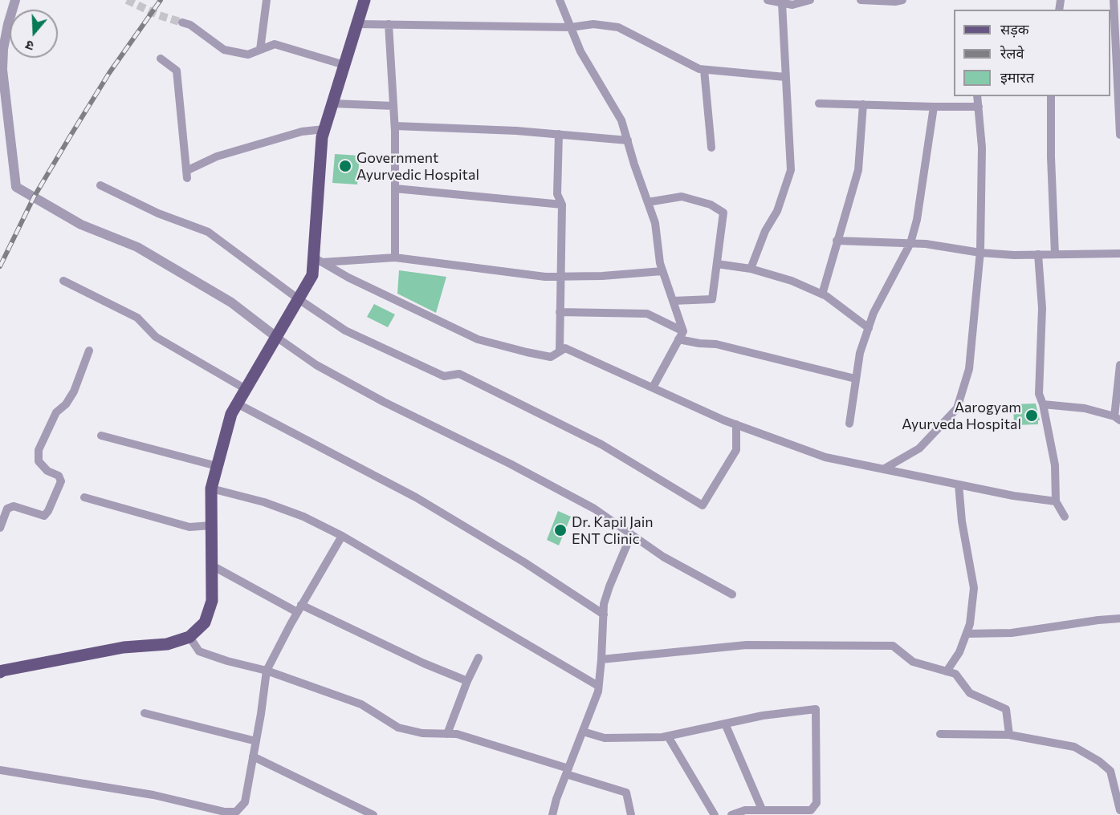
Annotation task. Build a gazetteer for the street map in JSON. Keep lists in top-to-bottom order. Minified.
{"places":["Government Ayurvedic Hospital","Aarogyam Ayurveda Hospital","Dr. Kapil Jain ENT Clinic"],"legend":["सड़क","रेलवे","इमारत"],"north":"bottom"}
